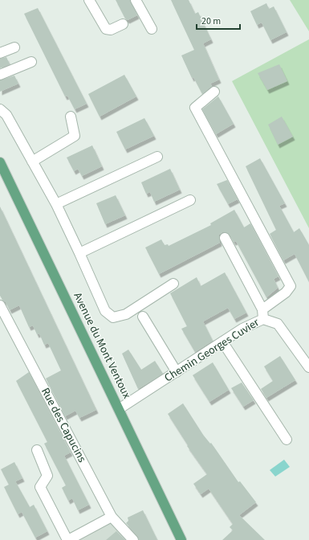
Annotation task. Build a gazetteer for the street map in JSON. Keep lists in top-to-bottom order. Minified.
{"streets":{"main road":["Avenue du Mont Ventoux"],"street":["Chemin Georges Cuvier","Rue des Capucins"]},"crossings":[["Avenue du Mont Ventoux","Chemin Georges Cuvier"]],"scale_bar":"20 m"}
